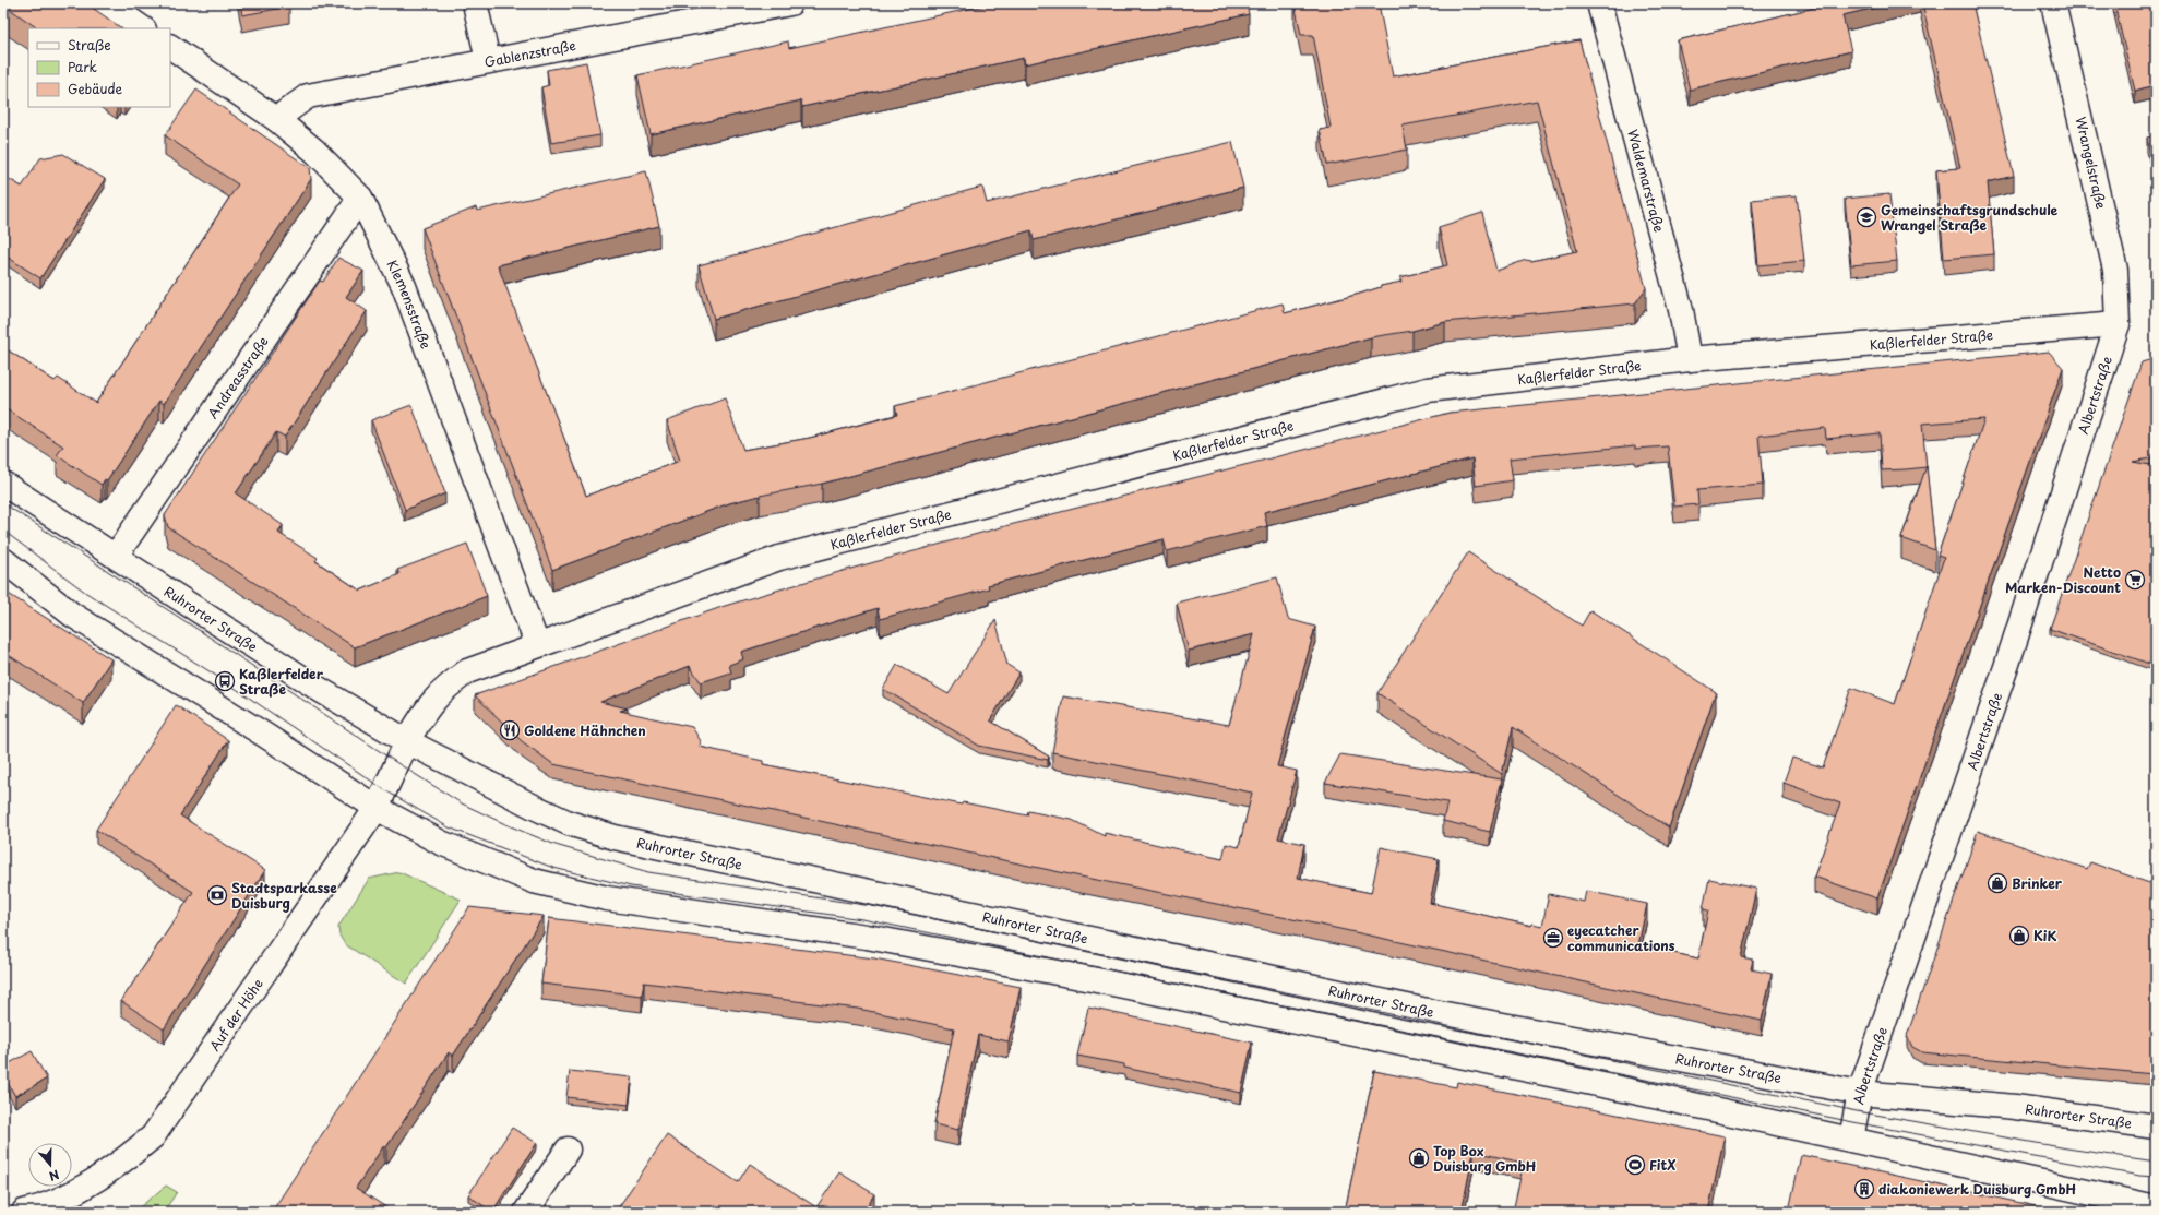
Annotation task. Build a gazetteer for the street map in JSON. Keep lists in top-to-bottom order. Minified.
{"streets":{"street":["Gablenzstraße","Wrangelstraße","Waldemarstraße","Klemensstraße","Kaßlerfelder Straße","Andreasstraße","Albertstraße","Ruhrorter Straße","Auf der Höhe"]},"crossings":[["Gablenzstraße","Klemensstraße"],["Wrangelstraße","Kaßlerfelder Straße"],["Wrangelstraße","Albertstraße"],["Waldemarstraße","Kaßlerfelder Straße"],["Klemensstraße","Kaßlerfelder Straße"],["Klemensstraße","Andreasstraße"],["Kaßlerfelder Straße","Albertstraße"],["Kaßlerfelder Straße","Ruhrorter Straße"],["Kaßlerfelder Straße","Auf der Höhe"],["Andreasstraße","Ruhrorter Straße"],["Albertstraße","Ruhrorter Straße"],["Ruhrorter Straße","Auf der Höhe"]],"places":{"school or university":["Gemeinschaftsgrundschule Wrangel Straße"],"supermarket":["Netto Marken-Discount"],"bus stop":["Kaßlerfelder Straße"],"restaurant":["Goldene Hähnchen"],"shop":["Brinker","KiK","Top Box Duisburg GmbH"],"bank":["Stadtsparkasse Duisburg"],"office":["eyecatcher communications"],"sports":["FitX"],"building":["diakoniewerk Duisburg GmbH"]},"legend":["Straße","Park","Gebäude"],"north":"bottom"}
